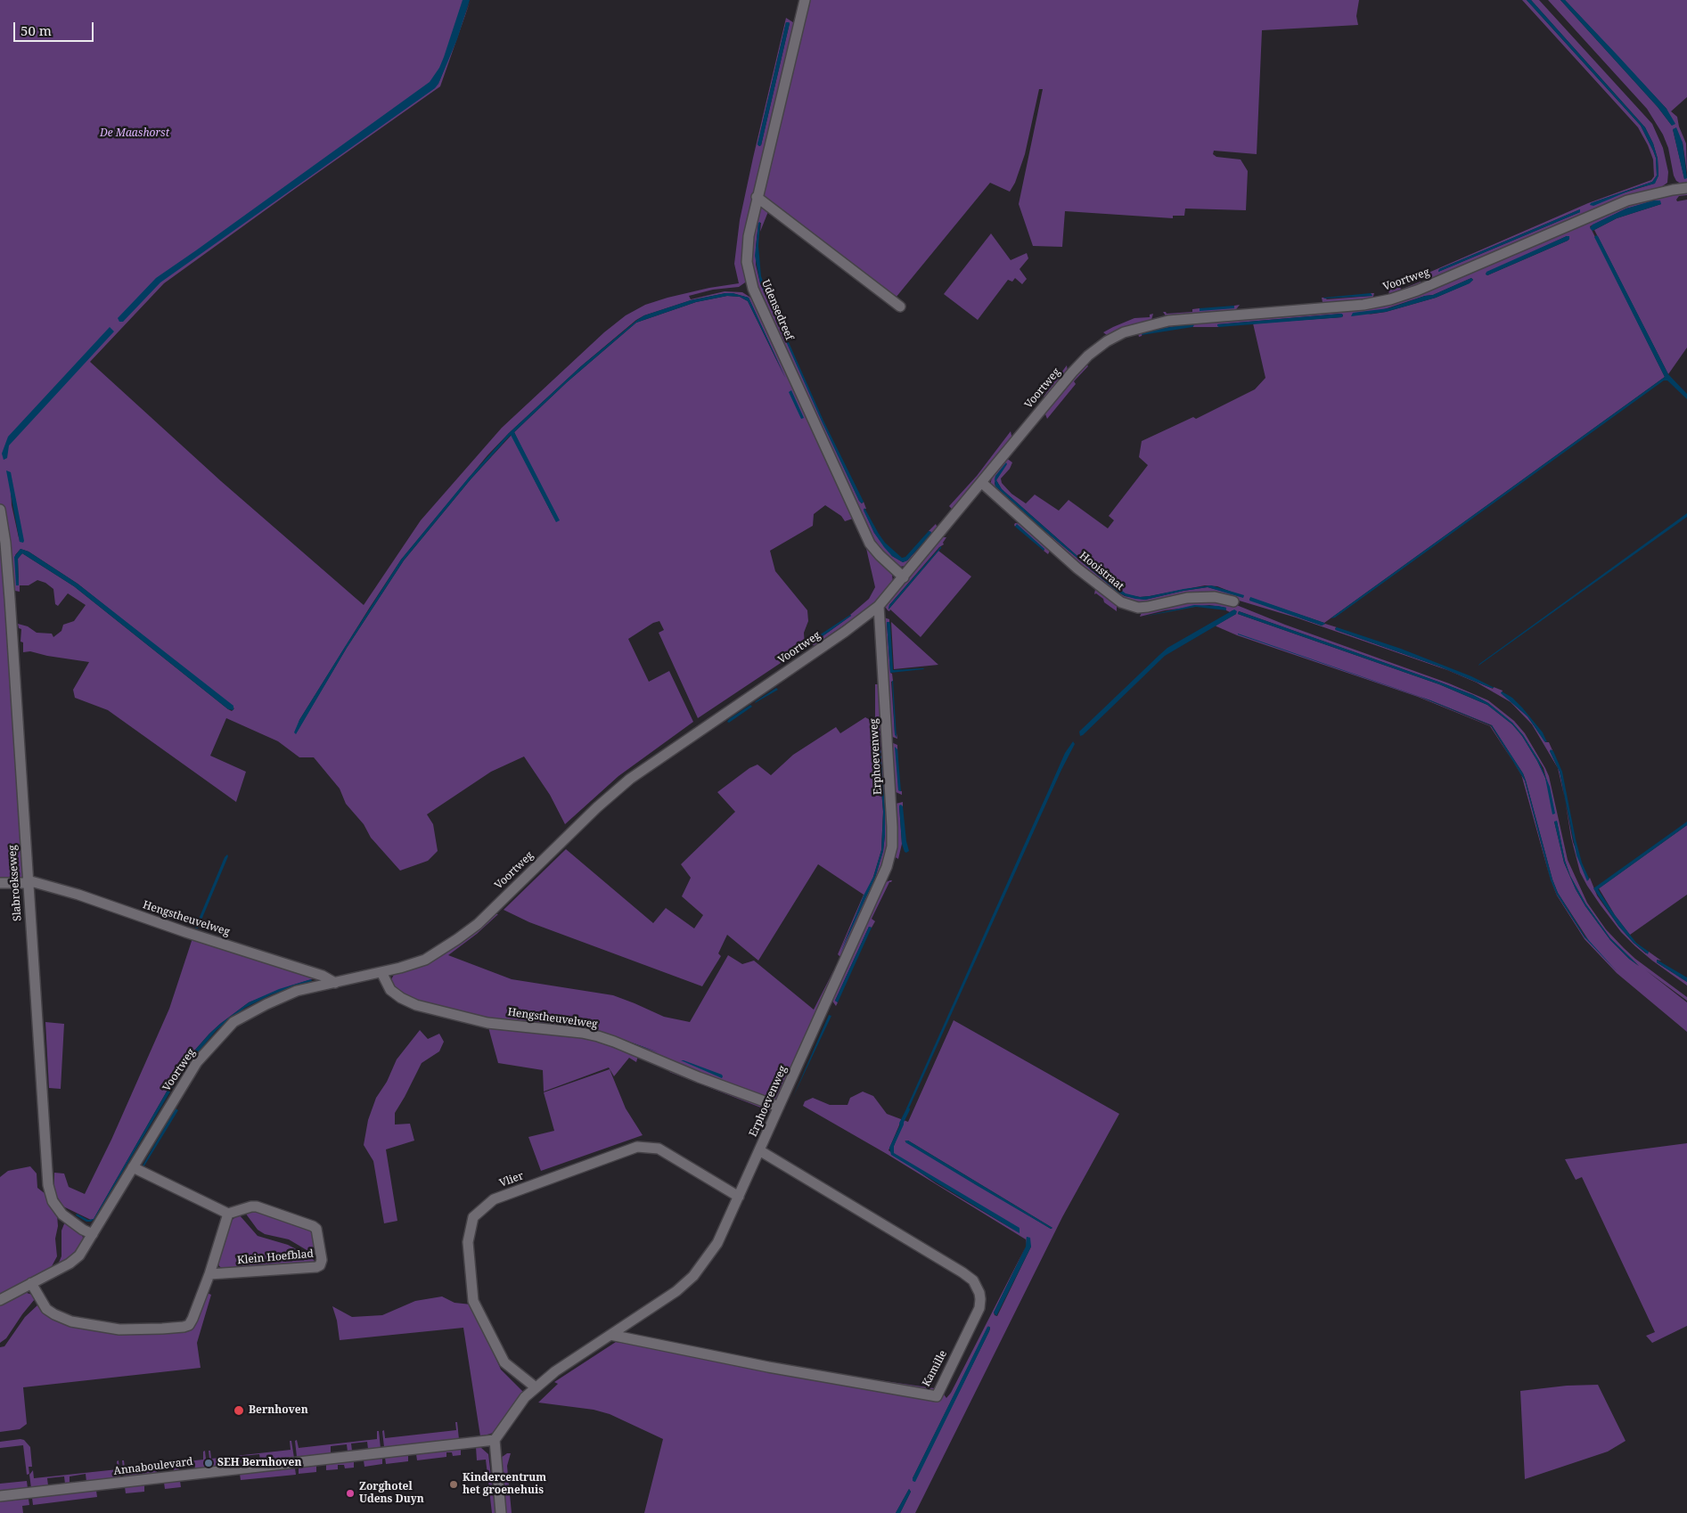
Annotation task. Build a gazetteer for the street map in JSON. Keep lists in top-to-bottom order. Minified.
{"streets":{"street":["Voortweg","Udensedreef","Hooistraat","Erphoevenweg","Slabroekseweg","Hengstheuvelweg","Vlier","Klein Hoefblad","Kamille","Annaboulevard"]},"crossings":[["Voortweg","Udensedreef"],["Voortweg","Hooistraat"],["Voortweg","Erphoevenweg"],["Voortweg","Slabroekseweg"],["Voortweg","Hengstheuvelweg"],["Erphoevenweg","Hengstheuvelweg"],["Erphoevenweg","Vlier"],["Erphoevenweg","Kamille"],["Erphoevenweg","Annaboulevard"],["Slabroekseweg","Hengstheuvelweg"]],"parks":["De Maashorst"],"places":["Bernhoven","SEH Bernhoven","Kindercentrum het groenehuis","Zorghotel Udens Duyn"],"scale_bar":"50 m"}
